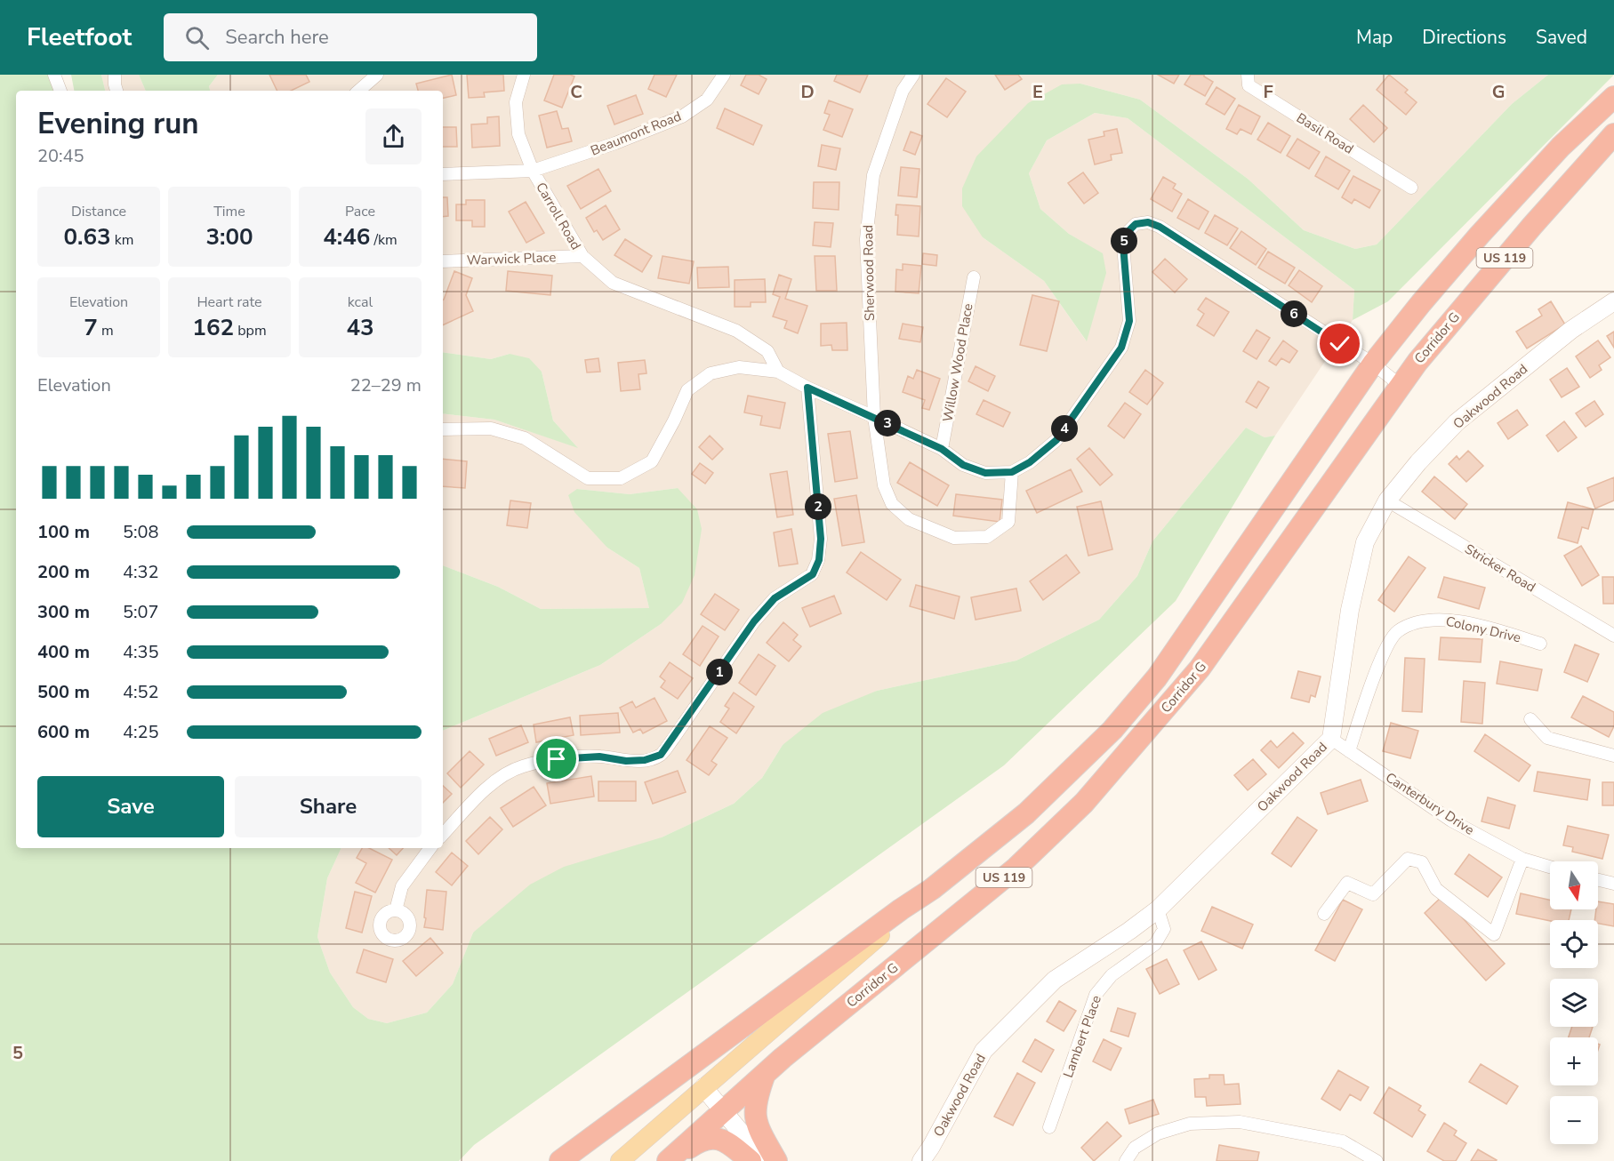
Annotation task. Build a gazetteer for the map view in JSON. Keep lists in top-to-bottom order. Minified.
{"streets":{"highway":["US 119","Corridor G"],"street":["Beaumont Road","Basil Road","Carroll Road","Warwick Place","Sherwood Road","Willow Wood Place","Oakwood Road","Stricker Road","Colony Drive","Canterbury Drive","Lambert Place"]},"crossings":[["Beaumont Road","Carroll Road"],["Carroll Road","Warwick Place"],["US 119","Corridor G"],["Oakwood Road","Stricker Road"],["Oakwood Road","Canterbury Drive"],["Oakwood Road","Lambert Place"],["Colony Drive","Canterbury Drive"]],"north":"bottom","page":{"header":"Fleetfoot","search":"Search here","nav":["Map","Directions","Saved"],"heading":["Evening run","20:45"],"stats":[["Distance","0.63 km"],["Time","3:00"],["Pace","4:46 /km"],["Elevation","7 m"],["Heart rate","162 bpm"],["kcal","43"]],"pins":["5","6","3","4","2","1"],"chart":["Elevation","22–29 m"],"list":[{"name":"100 m","note":"5:08"},{"name":"200 m","note":"4:32"},{"name":"300 m","note":"5:07"},{"name":"400 m","note":"4:35"},{"name":"500 m","note":"4:52"},{"name":"600 m","note":"4:25"}],"buttons":["Save","Share"],"map_buttons":["+","−"]},"grid":{"columns":["C","D","E","F","G"],"rows":["5"]}}
